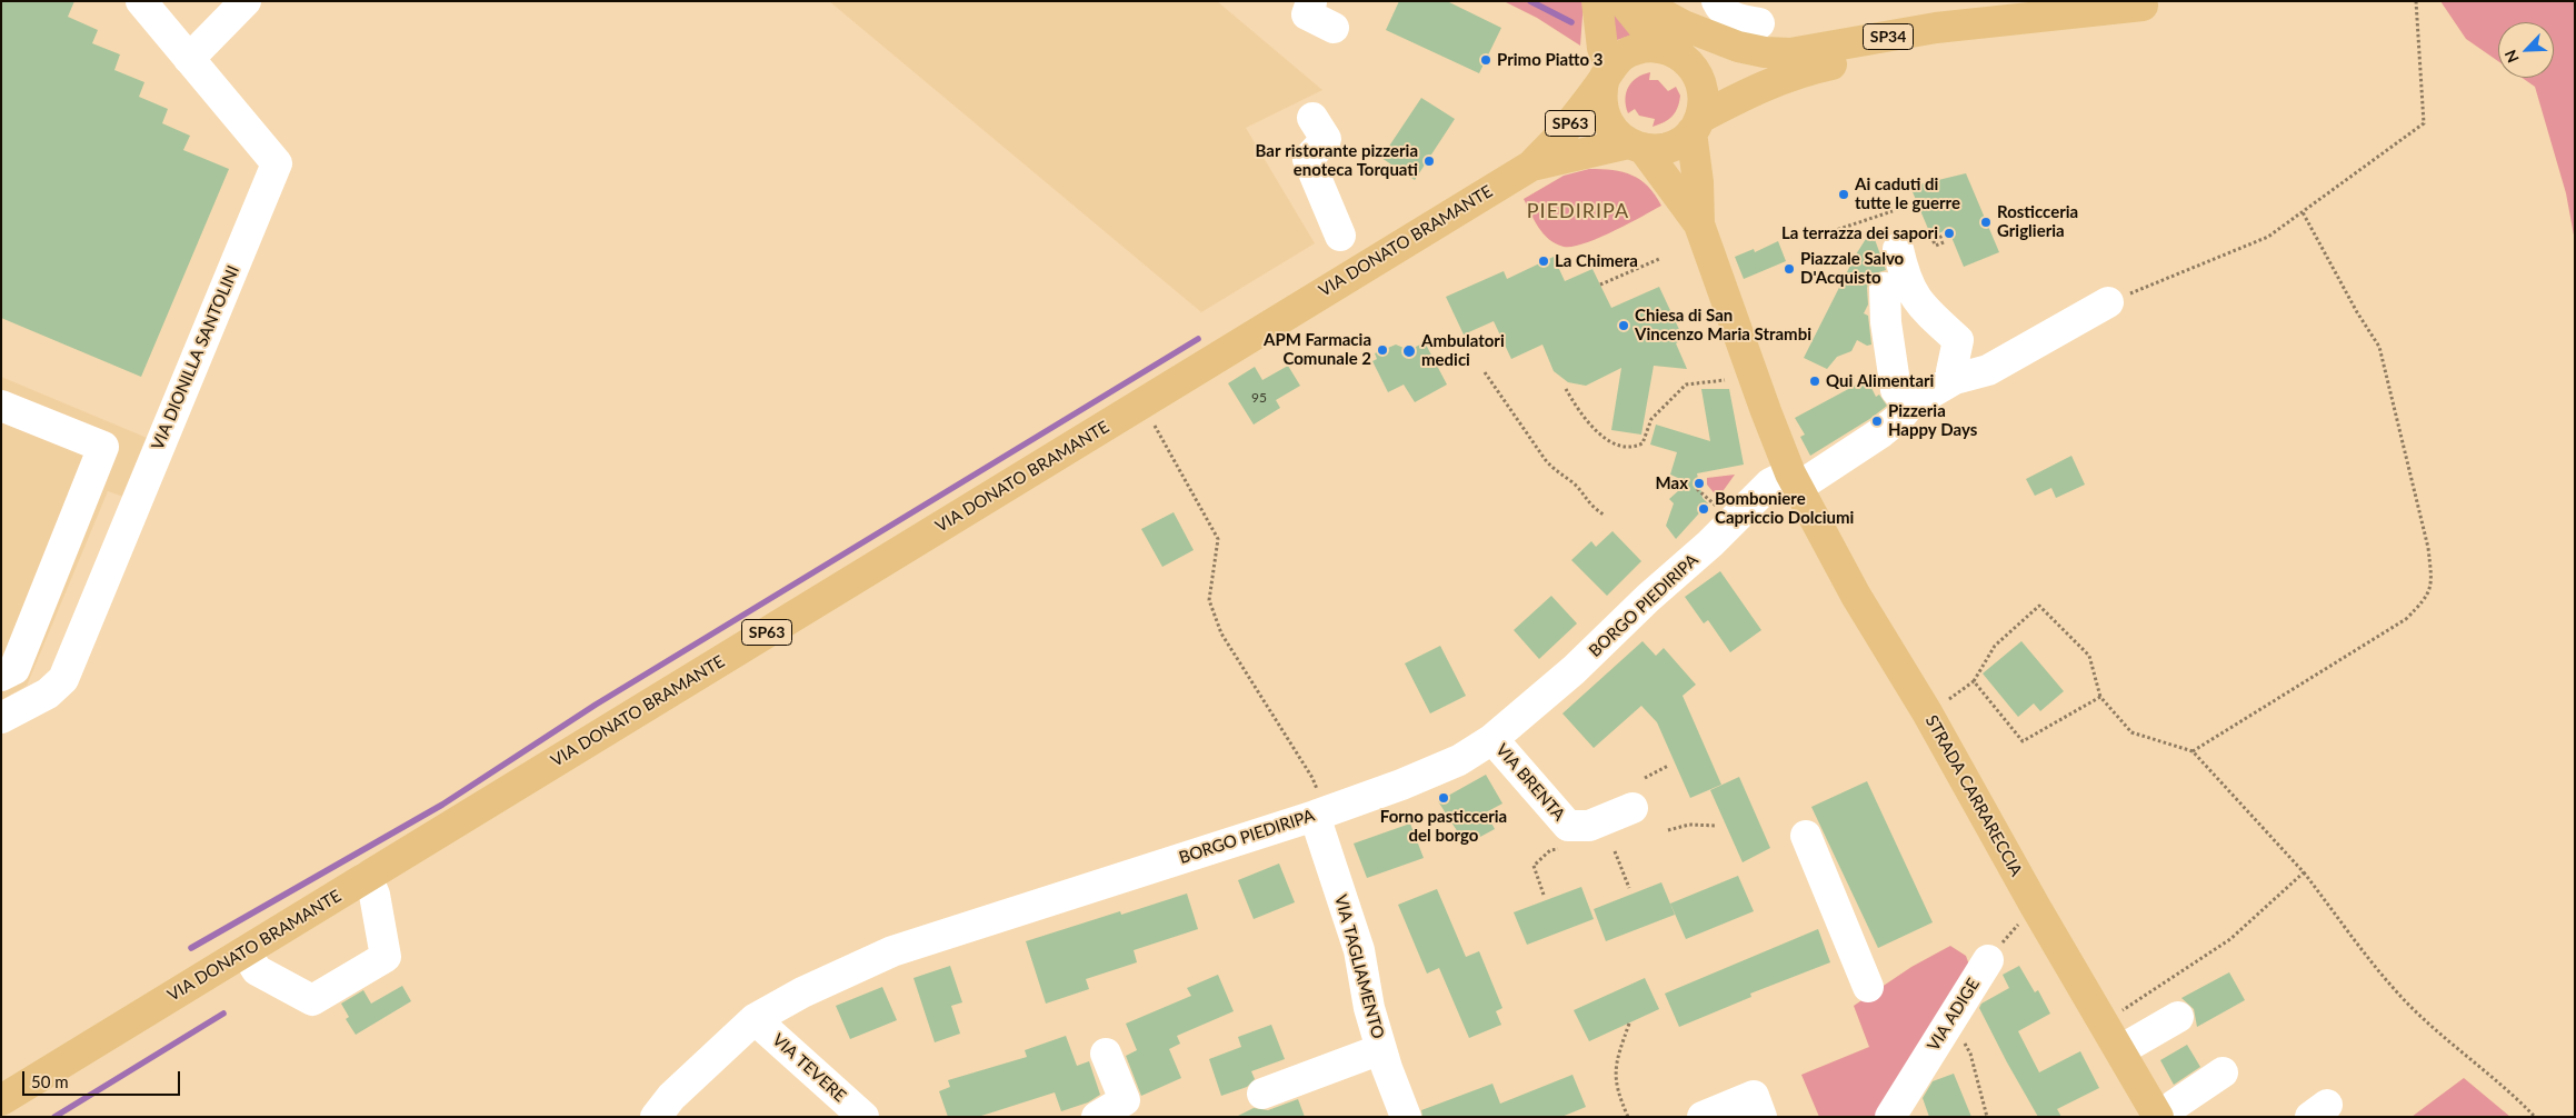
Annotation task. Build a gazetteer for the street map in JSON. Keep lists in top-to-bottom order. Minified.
{"streets":{"main road":["SP34","SP63","VIA DONATO BRAMANTE","STRADA CARRARECCIA"],"street":["VIA DIONILLA SANTOLINI","BORGO PIEDIRIPA","VIA BRENTA","VIA TAGLIAMENTO","VIA ADIGE","VIA TEVERE"]},"crossings":[["SP34","VIA DONATO BRAMANTE"],["BORGO PIEDIRIPA","VIA BRENTA"],["BORGO PIEDIRIPA","STRADA CARRARECCIA"],["BORGO PIEDIRIPA","VIA TAGLIAMENTO"],["BORGO PIEDIRIPA","VIA TEVERE"]],"districts":["PIEDIRIPA"],"places":["Primo Piatto 3","Bar ristorante pizzeria enoteca Torquati","Ai caduti di tutte le guerre","Rosticceria Griglieria","La terrazza dei sapori","La Chimera","Piazzale Salvo D'Acquisto","Chiesa di San Vincenzo Maria Strambi","APM Farmacia Comunale 2","Ambulatori medici","Qui Alimentari","Pizzeria Happy Days","Max","Bomboniere Capriccio Dolciumi","Forno pasticceria del borgo"],"house_numbers":["95"],"scale_bar":"50 m","north":"bottom left"}
